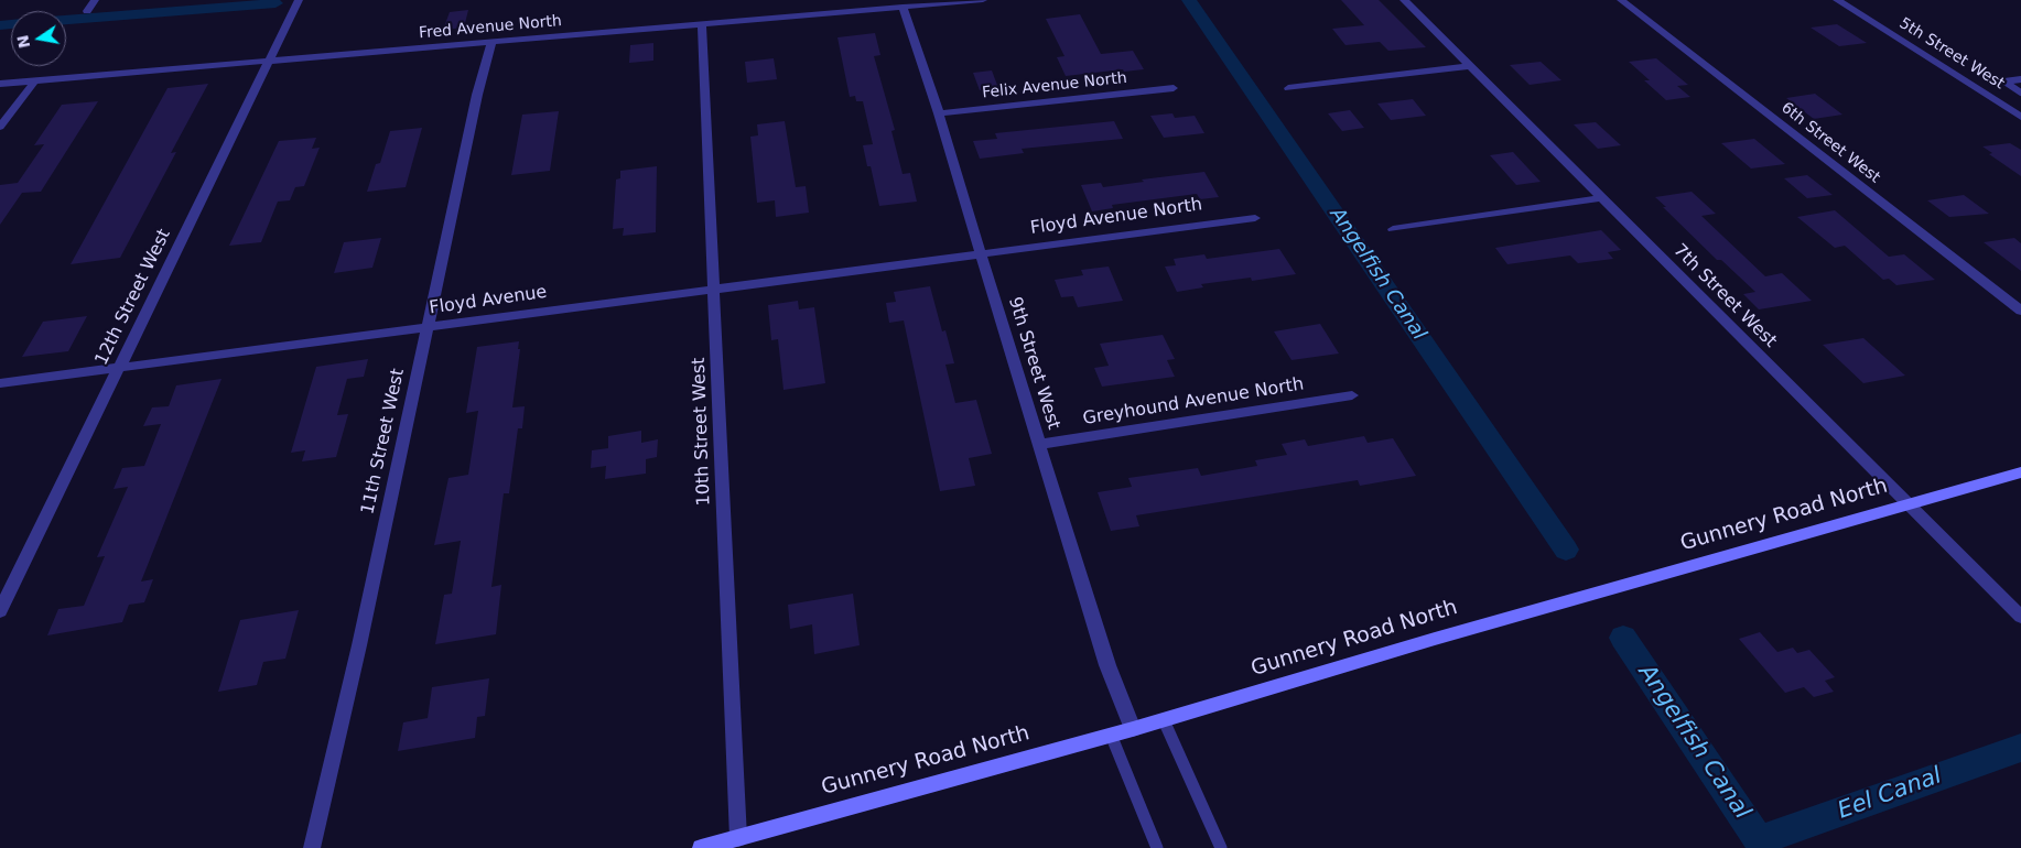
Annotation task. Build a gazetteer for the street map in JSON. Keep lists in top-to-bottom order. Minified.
{"streets":{"main road":["Gunnery Road North"],"street":["Fred Avenue North","5th Street West","Felix Avenue North","6th Street West","Floyd Avenue North","7th Street West","12th Street West","Floyd Avenue","9th Street West","Greyhound Avenue North","10th Street West","11th Street West"]},"crossings":[["Fred Avenue North","12th Street West"],["Fred Avenue North","9th Street West"],["Fred Avenue North","10th Street West"],["Fred Avenue North","11th Street West"],["Felix Avenue North","9th Street West"],["Floyd Avenue North","Floyd Avenue"],["Floyd Avenue North","9th Street West"],["7th Street West","Gunnery Road North"],["12th Street West","Floyd Avenue"],["Floyd Avenue","9th Street West"],["Floyd Avenue","10th Street West"],["Floyd Avenue","11th Street West"],["9th Street West","Greyhound Avenue North"],["9th Street West","Gunnery Road North"],["10th Street West","Gunnery Road North"]],"water":["Angelfish Canal","Eel Canal"],"north":"left"}
